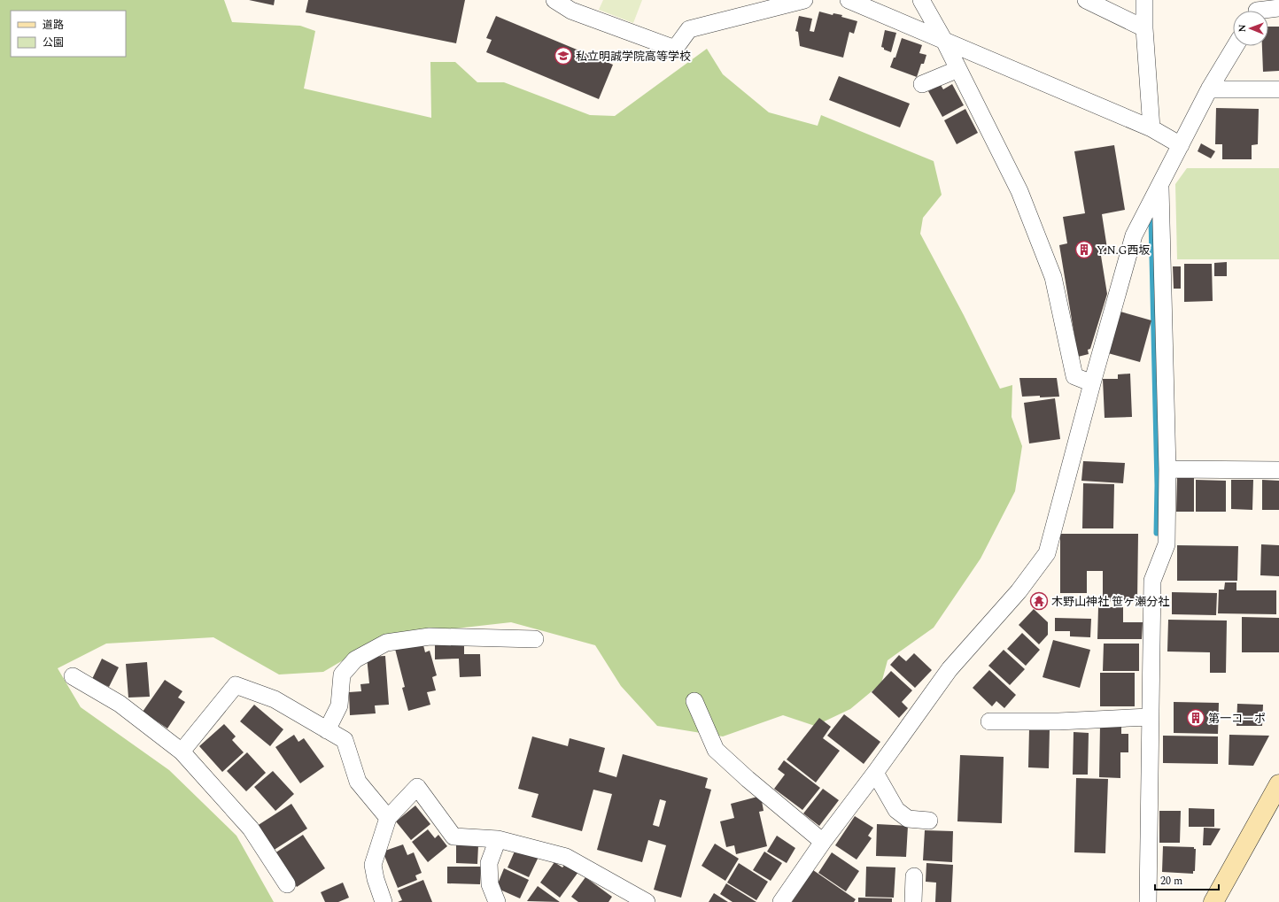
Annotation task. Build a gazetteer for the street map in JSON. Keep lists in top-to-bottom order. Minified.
{"places":{"school or university":["私立明誠学院高等学校"],"building":["Y.N.G西坂","第一コーポ"],"temple":["木野山神社 笹ヶ瀬分社"]},"legend":["道路","公園"],"scale_bar":"20 m","north":"left"}
